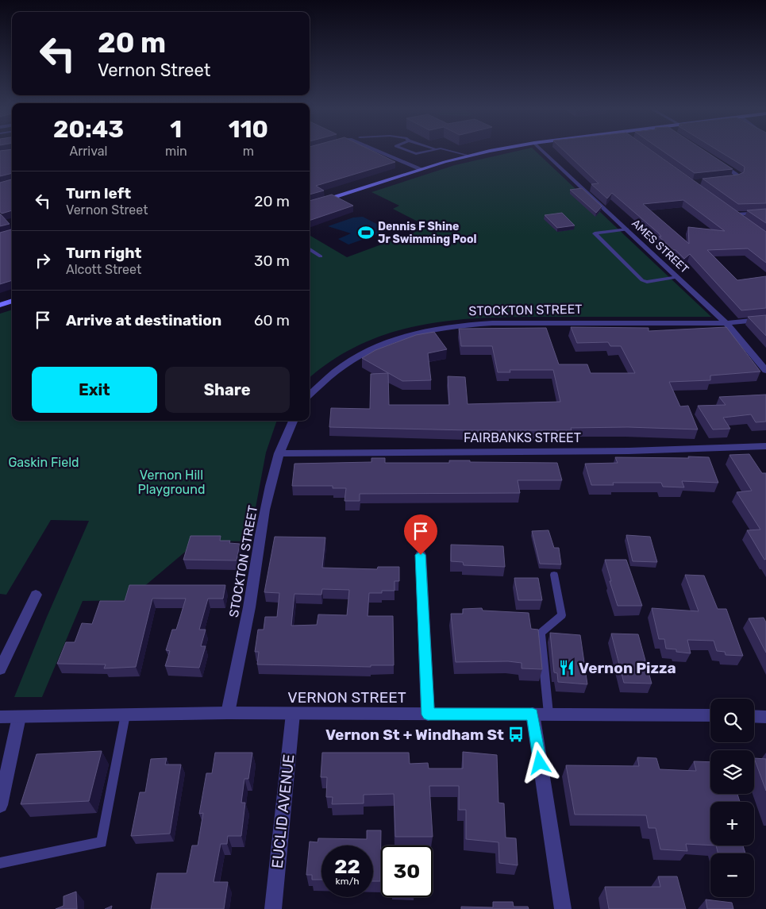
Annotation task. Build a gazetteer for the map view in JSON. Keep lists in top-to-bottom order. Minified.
{"streets":{"street":["AMES STREET","STOCKTON STREET","FAIRBANKS STREET","VERNON STREET","EUCLID AVENUE"]},"crossings":[["AMES STREET","STOCKTON STREET"],["STOCKTON STREET","FAIRBANKS STREET"],["STOCKTON STREET","VERNON STREET"],["VERNON STREET","EUCLID AVENUE"]],"parks":["Gaskin Field","Vernon Hill Playground"],"places":{"sports":["Dennis F Shine Jr Swimming Pool"],"restaurant":["Vernon Pizza"],"bus stop":["Vernon St + Windham St"]},"page":{"turn":["20 m","Vernon Street"],"eta":["20:43","Arrival","1","min","110","m"],"list":[{"name":"Turn left","note":"Vernon Street","value":"20 m"},{"name":"Turn right","note":"Alcott Street","value":"30 m"},{"name":"Arrive at destination","value":"60 m"}],"buttons":["Exit","Share"],"map_buttons":["+","−"],"speed":"22 km/h","limit":"30"}}
